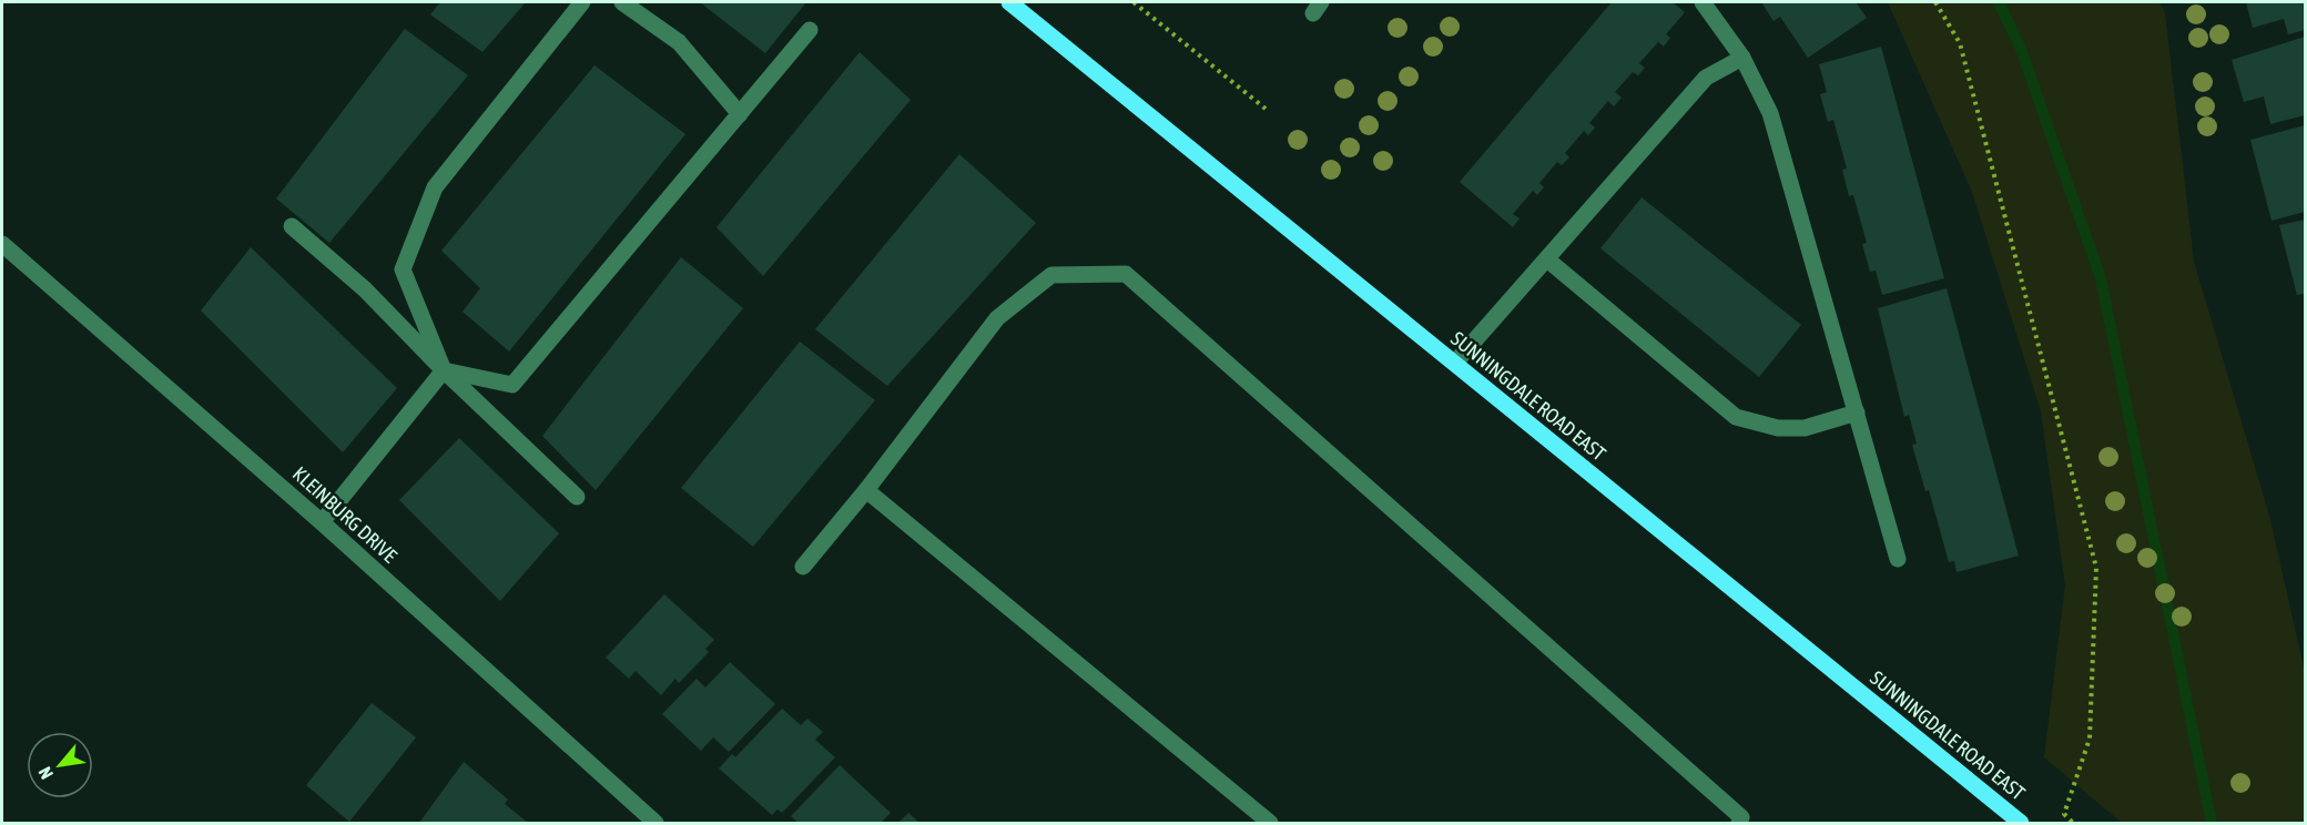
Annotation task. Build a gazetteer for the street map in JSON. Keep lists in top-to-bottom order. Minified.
{"streets":{"main road":["SUNNINGDALE ROAD EAST"],"street":["KLEINBURG DRIVE"]},"north":"bottom left"}
